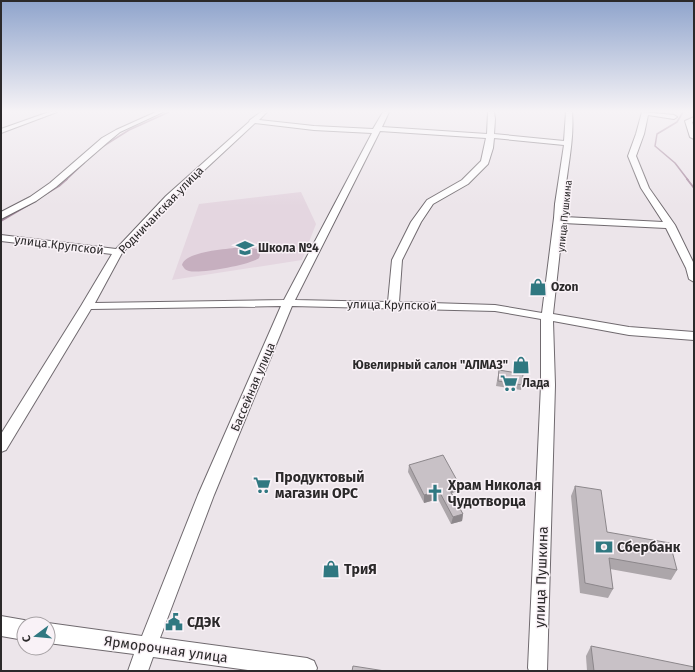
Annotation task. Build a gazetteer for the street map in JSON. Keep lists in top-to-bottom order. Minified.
{"streets":{"street":["Родничанская улица","улица Пушкина","улица Крупской","Бассейная улица","Ярморочная улица"]},"crossings":[["Родничанская улица","улица Крупской"],["улица Пушкина","улица Крупской"],["улица Крупской","Бассейная улица"],["Бассейная улица","Ярморочная улица"]],"places":{"school or university":["Школа №4"],"shop":["Ozon","Ювелирный салон \"АЛМАЗ\"","ТриЯ"],"supermarket":["Лада","Продуктовый магазин ОРС"],"church":["Храм Николая Чудотворца"],"bank":["Сбербанк"],"public building":["СДЭК"]},"north":"left"}
